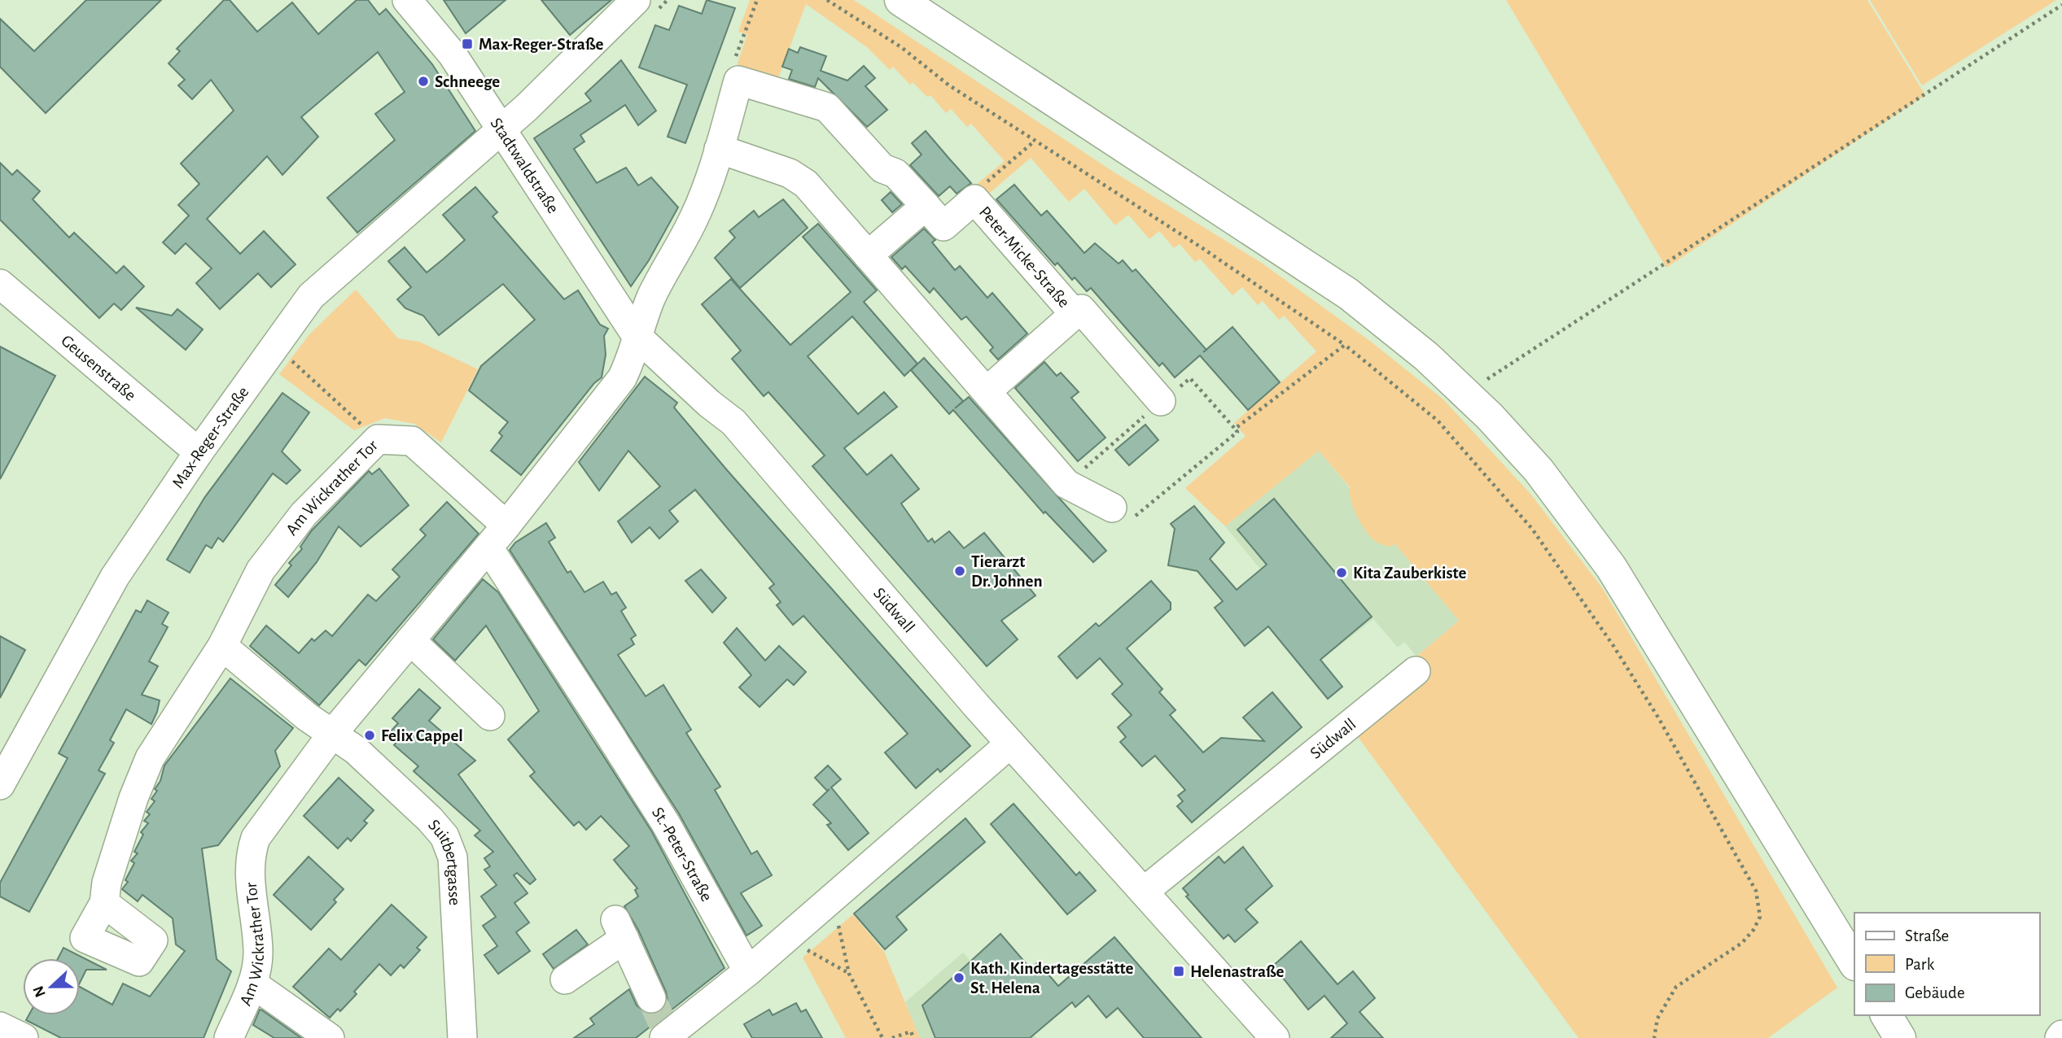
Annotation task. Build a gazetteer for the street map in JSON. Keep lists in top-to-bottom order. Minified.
{"streets":{"street":["Stadtwaldstraße","Peter-Micke-Straße","Geusenstraße","Max-Reger-Straße","Am Wickrather Tor","Südwall","St.-Peter-Straße","Suitbertgasse"]},"crossings":[["Stadtwaldstraße","Max-Reger-Straße"],["Stadtwaldstraße","Am Wickrather Tor"],["Stadtwaldstraße","Südwall"],["Geusenstraße","Max-Reger-Straße"],["Am Wickrather Tor","Südwall"],["Am Wickrather Tor","St.-Peter-Straße"],["Am Wickrather Tor","Suitbertgasse"]],"places":{"transit":["Max-Reger-Straße","Helenastraße"],"other":["Schneege","Tierarzt Dr. Johnen","Kita Zauberkiste","Felix Cappel","Kath. Kindertagesstätte St. Helena"]},"legend":["Straße","Park","Gebäude"],"north":"left"}
